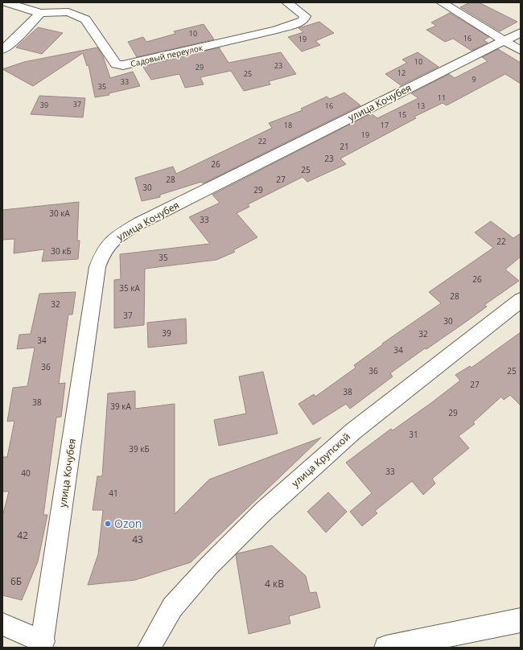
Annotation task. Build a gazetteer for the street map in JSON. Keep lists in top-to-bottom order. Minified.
{"streets":{"street":["Садовый переулок","улица Кочубея","улица Крупской"]},"places":["Ozon"],"house_numbers":["10","16","19","10","23","29","12","25","9","33","35","11","37","39","16","13","15","18","17","19","22","21","23","26","25","28","27","30","29","30 кА","33","22","30 кБ","35","26","35 кА","28","32","37","30","39","32","34","34","36","36","25","27","38","38","39 кА","29","31","39 кБ","33","40","41","42","43","6Б","4 кВ"]}
